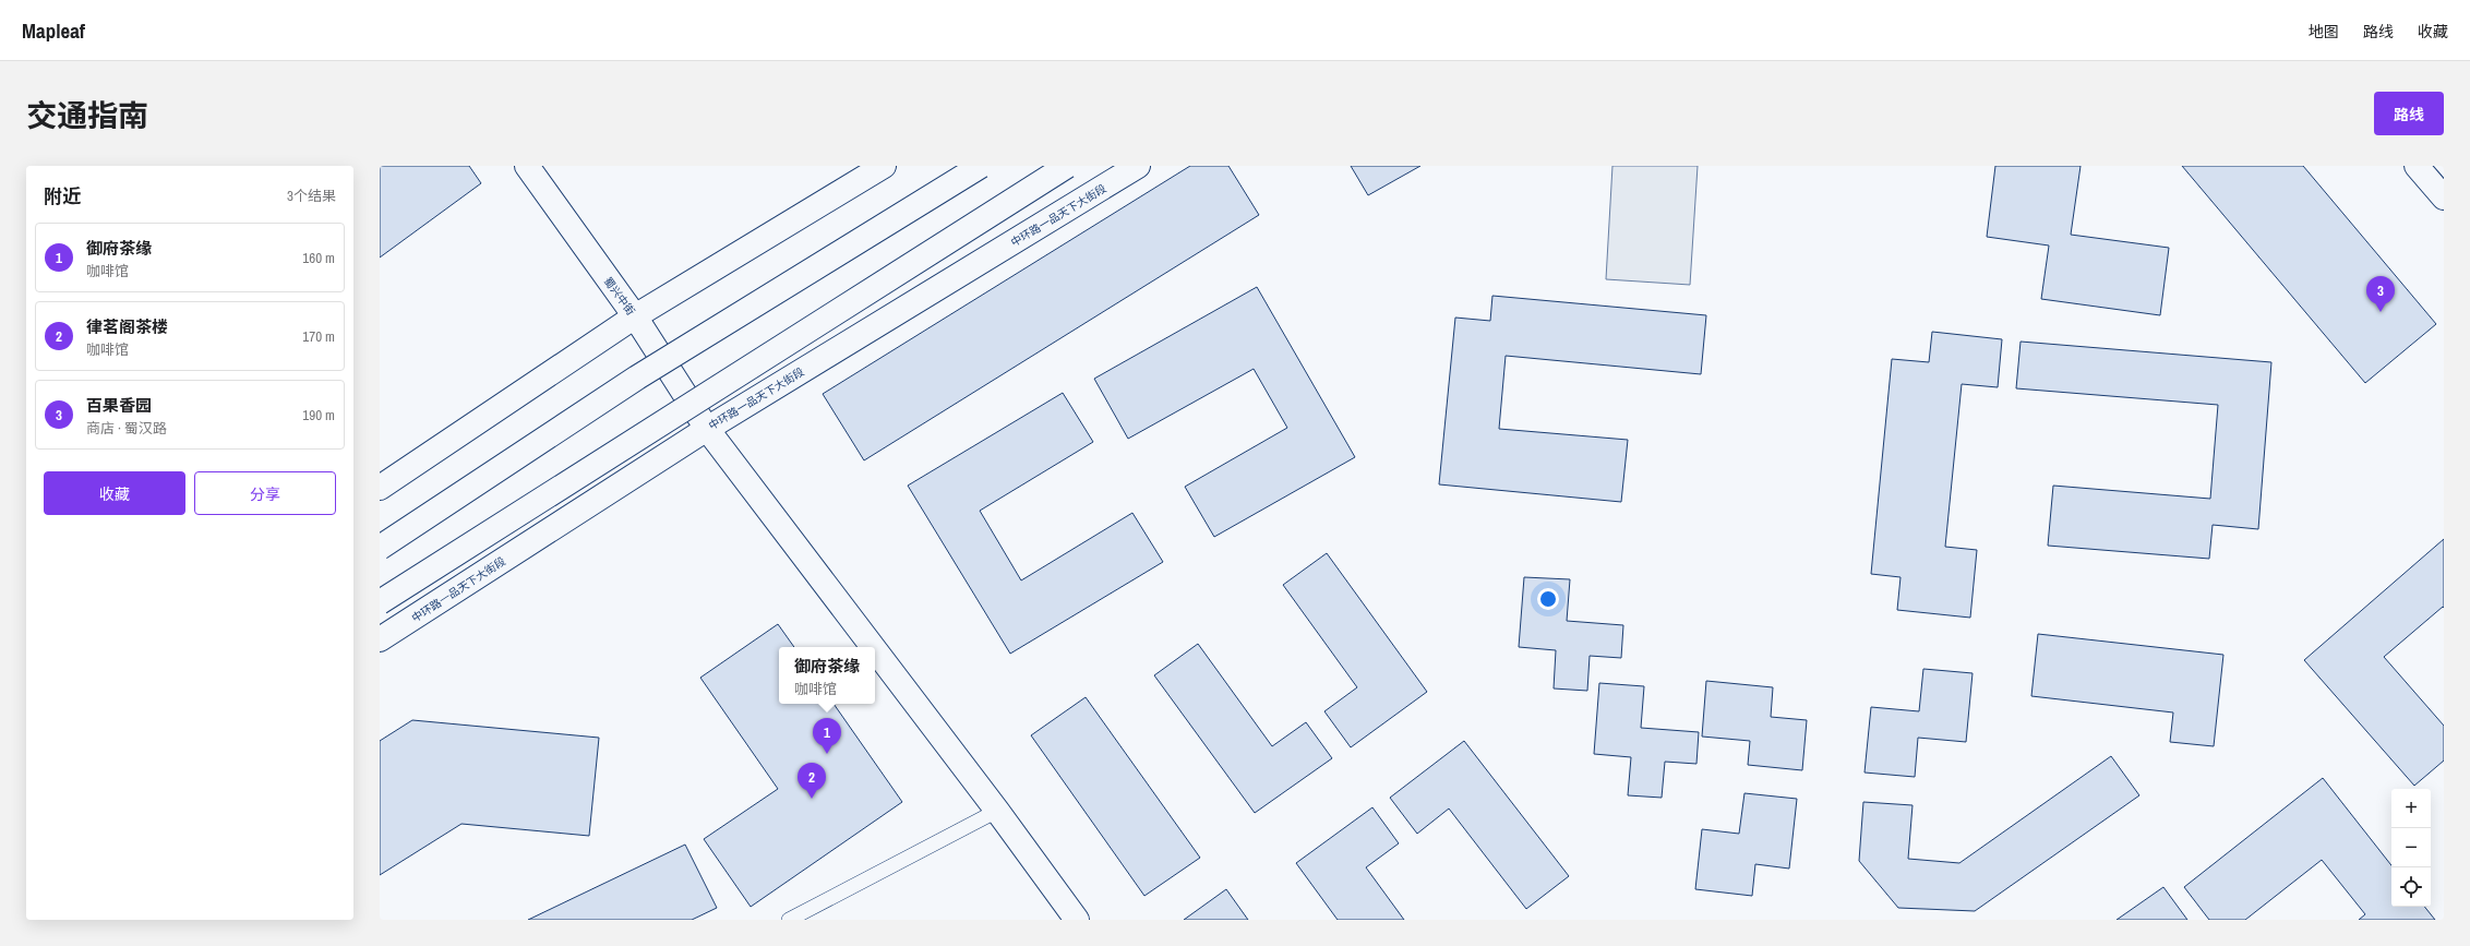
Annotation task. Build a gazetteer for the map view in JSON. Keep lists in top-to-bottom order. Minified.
{"streets":{"main road":["中环路一品天下大街段","蜀兴中街"]},"crossings":[["中环路一品天下大街段","蜀兴中街"]],"page":{"header":"Mapleaf","nav":["地图","路线","收藏"],"title":"交通指南","buttons":["路线",["收藏","分享"]],"heading":["附近","3个结果"],"list":[{"mark":"1","name":"御府茶缘","note":"咖啡馆","value":"160 m"},{"mark":"2","name":"律茗阁茶楼","note":"咖啡馆","value":"170 m"},{"mark":"3","name":"百果香园","note":"商店 · 蜀汉路","value":"190 m"}],"pins":["3","1","2"],"popup":["御府茶缘","咖啡馆"],"map_buttons":["+","−"]}}
